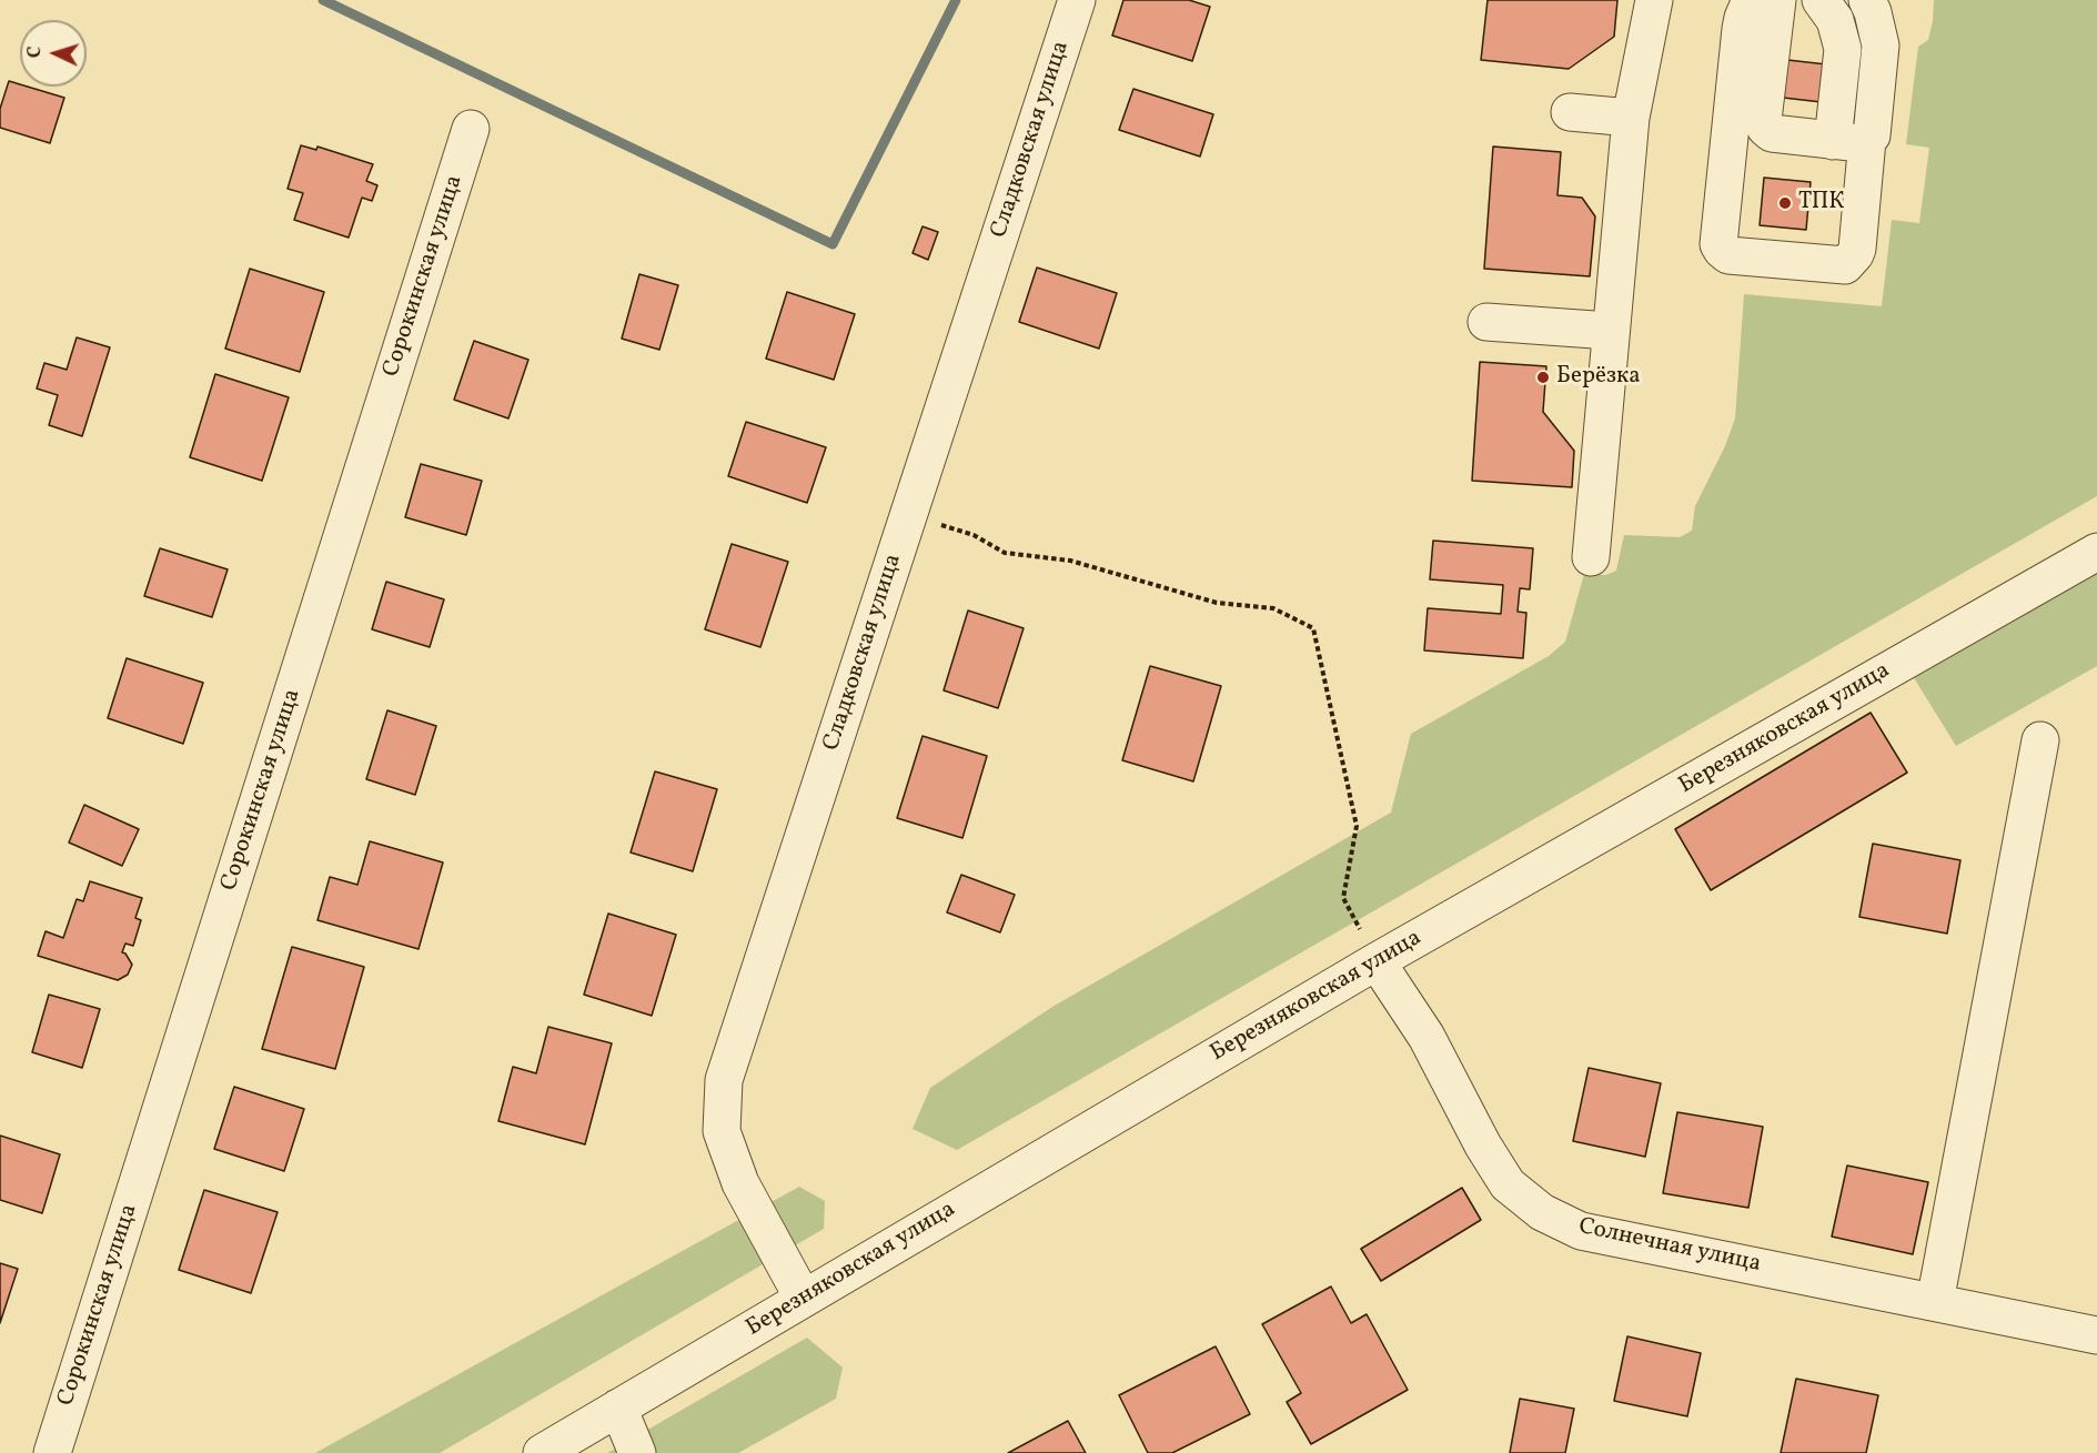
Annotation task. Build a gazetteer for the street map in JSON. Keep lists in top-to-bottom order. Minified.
{"streets":{"street":["Сладковская улица","Сорокинская улица","Березняковская улица","Солнечная улица"]},"crossings":[["Сладковская улица","Березняковская улица"],["Березняковская улица","Солнечная улица"]],"places":["ТПК","Берёзка"],"north":"left"}
